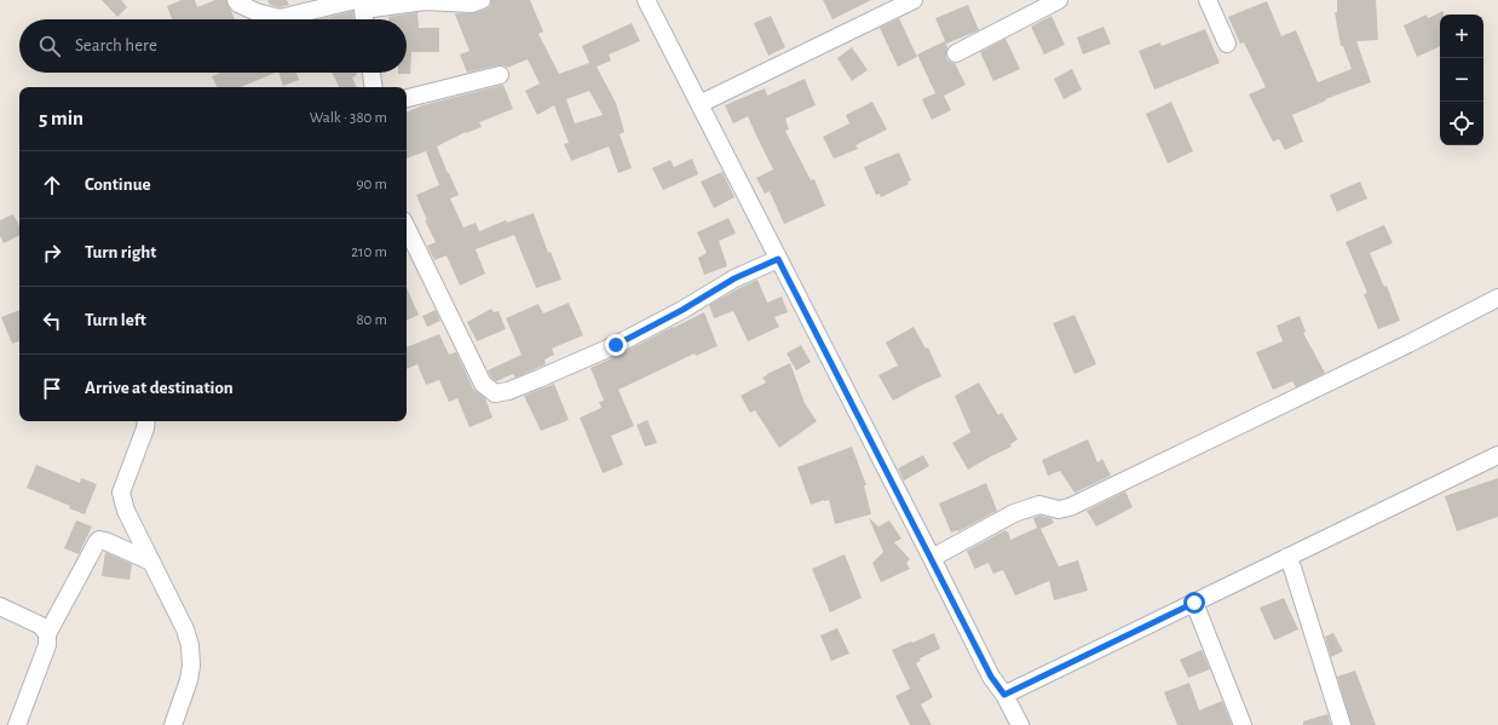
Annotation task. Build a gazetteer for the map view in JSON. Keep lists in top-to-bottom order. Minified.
{"page":{"map_buttons":["+","−"],"search":"Search here","heading":["5 min","Walk · 380 m"],"list":[["Continue","90 m"],["Turn right","210 m"],["Turn left","80 m"],"Arrive at destination"]}}
